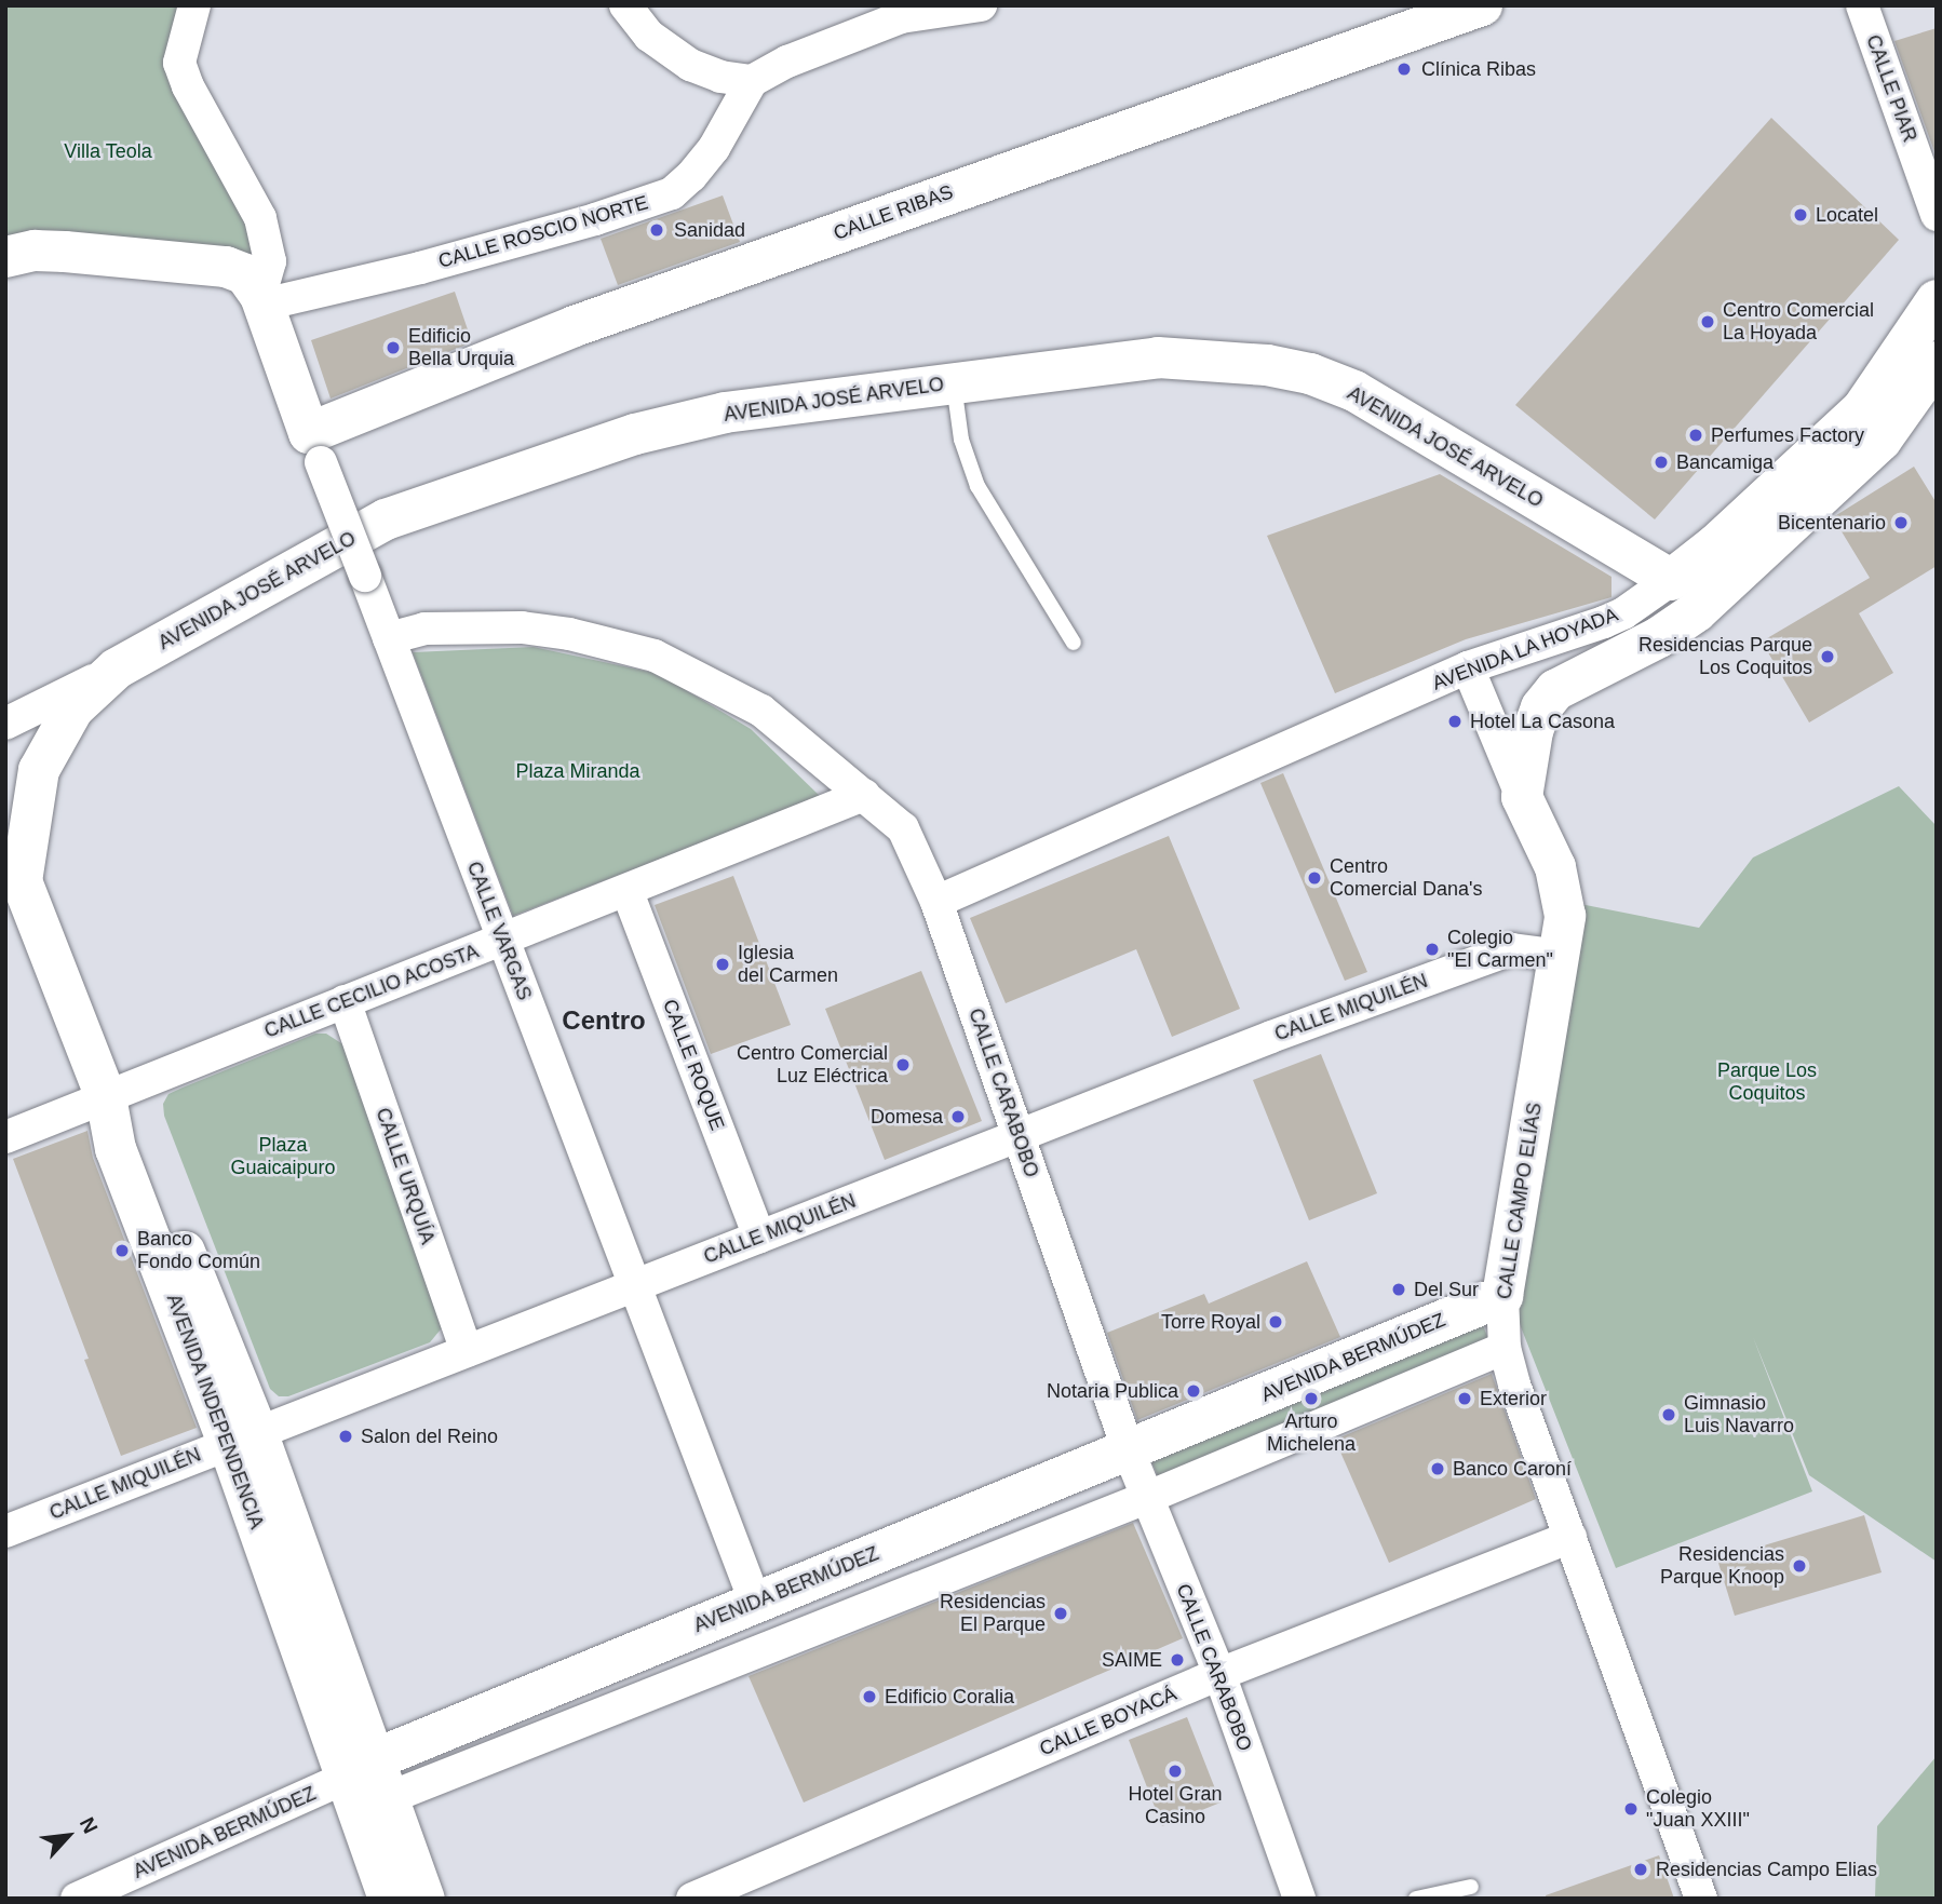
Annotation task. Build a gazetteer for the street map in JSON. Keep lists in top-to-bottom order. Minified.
{"streets":{"street":["CALLE PIAR","CALLE RIBAS","CALLE ROSCIO NORTE","AVENIDA JOSÉ ARVELO","AVENIDA LA HOYADA","CALLE VARGAS","CALLE CECILIO ACOSTA","CALLE MIQUILÉN","CALLE ROQUE","CALLE CARABOBO","CALLE URQUÍA","CALLE CAMPO ELÍAS","AVENIDA BERMÚDEZ","AVENIDA INDEPENDENCIA","CALLE BOYACÁ"]},"crossings":[["CALLE RIBAS","CALLE VARGAS"],["AVENIDA JOSÉ ARVELO","AVENIDA LA HOYADA"],["AVENIDA LA HOYADA","CALLE CARABOBO"],["AVENIDA LA HOYADA","CALLE CAMPO ELÍAS"],["CALLE VARGAS","CALLE CECILIO ACOSTA"],["CALLE VARGAS","CALLE MIQUILÉN"],["CALLE VARGAS","CALLE CARABOBO"],["CALLE VARGAS","AVENIDA BERMÚDEZ"],["CALLE CECILIO ACOSTA","CALLE ROQUE"],["CALLE CECILIO ACOSTA","CALLE CARABOBO"],["CALLE CECILIO ACOSTA","CALLE URQUÍA"],["CALLE CECILIO ACOSTA","AVENIDA INDEPENDENCIA"],["CALLE MIQUILÉN","CALLE ROQUE"],["CALLE MIQUILÉN","CALLE CARABOBO"],["CALLE MIQUILÉN","CALLE URQUÍA"],["CALLE MIQUILÉN","CALLE CAMPO ELÍAS"],["CALLE MIQUILÉN","AVENIDA INDEPENDENCIA"],["CALLE CARABOBO","AVENIDA BERMÚDEZ"],["CALLE CARABOBO","CALLE BOYACÁ"],["CALLE CAMPO ELÍAS","AVENIDA BERMÚDEZ"],["CALLE CAMPO ELÍAS","CALLE BOYACÁ"],["AVENIDA BERMÚDEZ","AVENIDA INDEPENDENCIA"]],"districts":["Centro"],"parks":["Villa Teola","Plaza Miranda","Parque Los Coquitos","Plaza Guaicaipuro"],"places":["Clínica Ribas","Locatel","Sanidad","Centro Comercial La Hoyada","Edificio Bella Urquia","Perfumes Factory","Bancamiga","Bicentenario","Residencias Parque Los Coquitos","Hotel La Casona","Centro Comercial Dana's","Colegio \"El Carmen\"","Iglesia del Carmen","Centro Comercial Luz Eléctrica","Domesa","Banco Fondo Común","Del Sur","Torre Royal","Notaria Publica","Arturo Michelena","Exterior","Gimnasio Luis Navarro","Salon del Reino","Banco Caroní","Residencias Parque Knoop","Residencias El Parque","SAIME","Edificio Coralia","Hotel Gran Casino","Colegio \"Juan XXIII\"","Residencias Campo Elias"],"north":"top right"}
